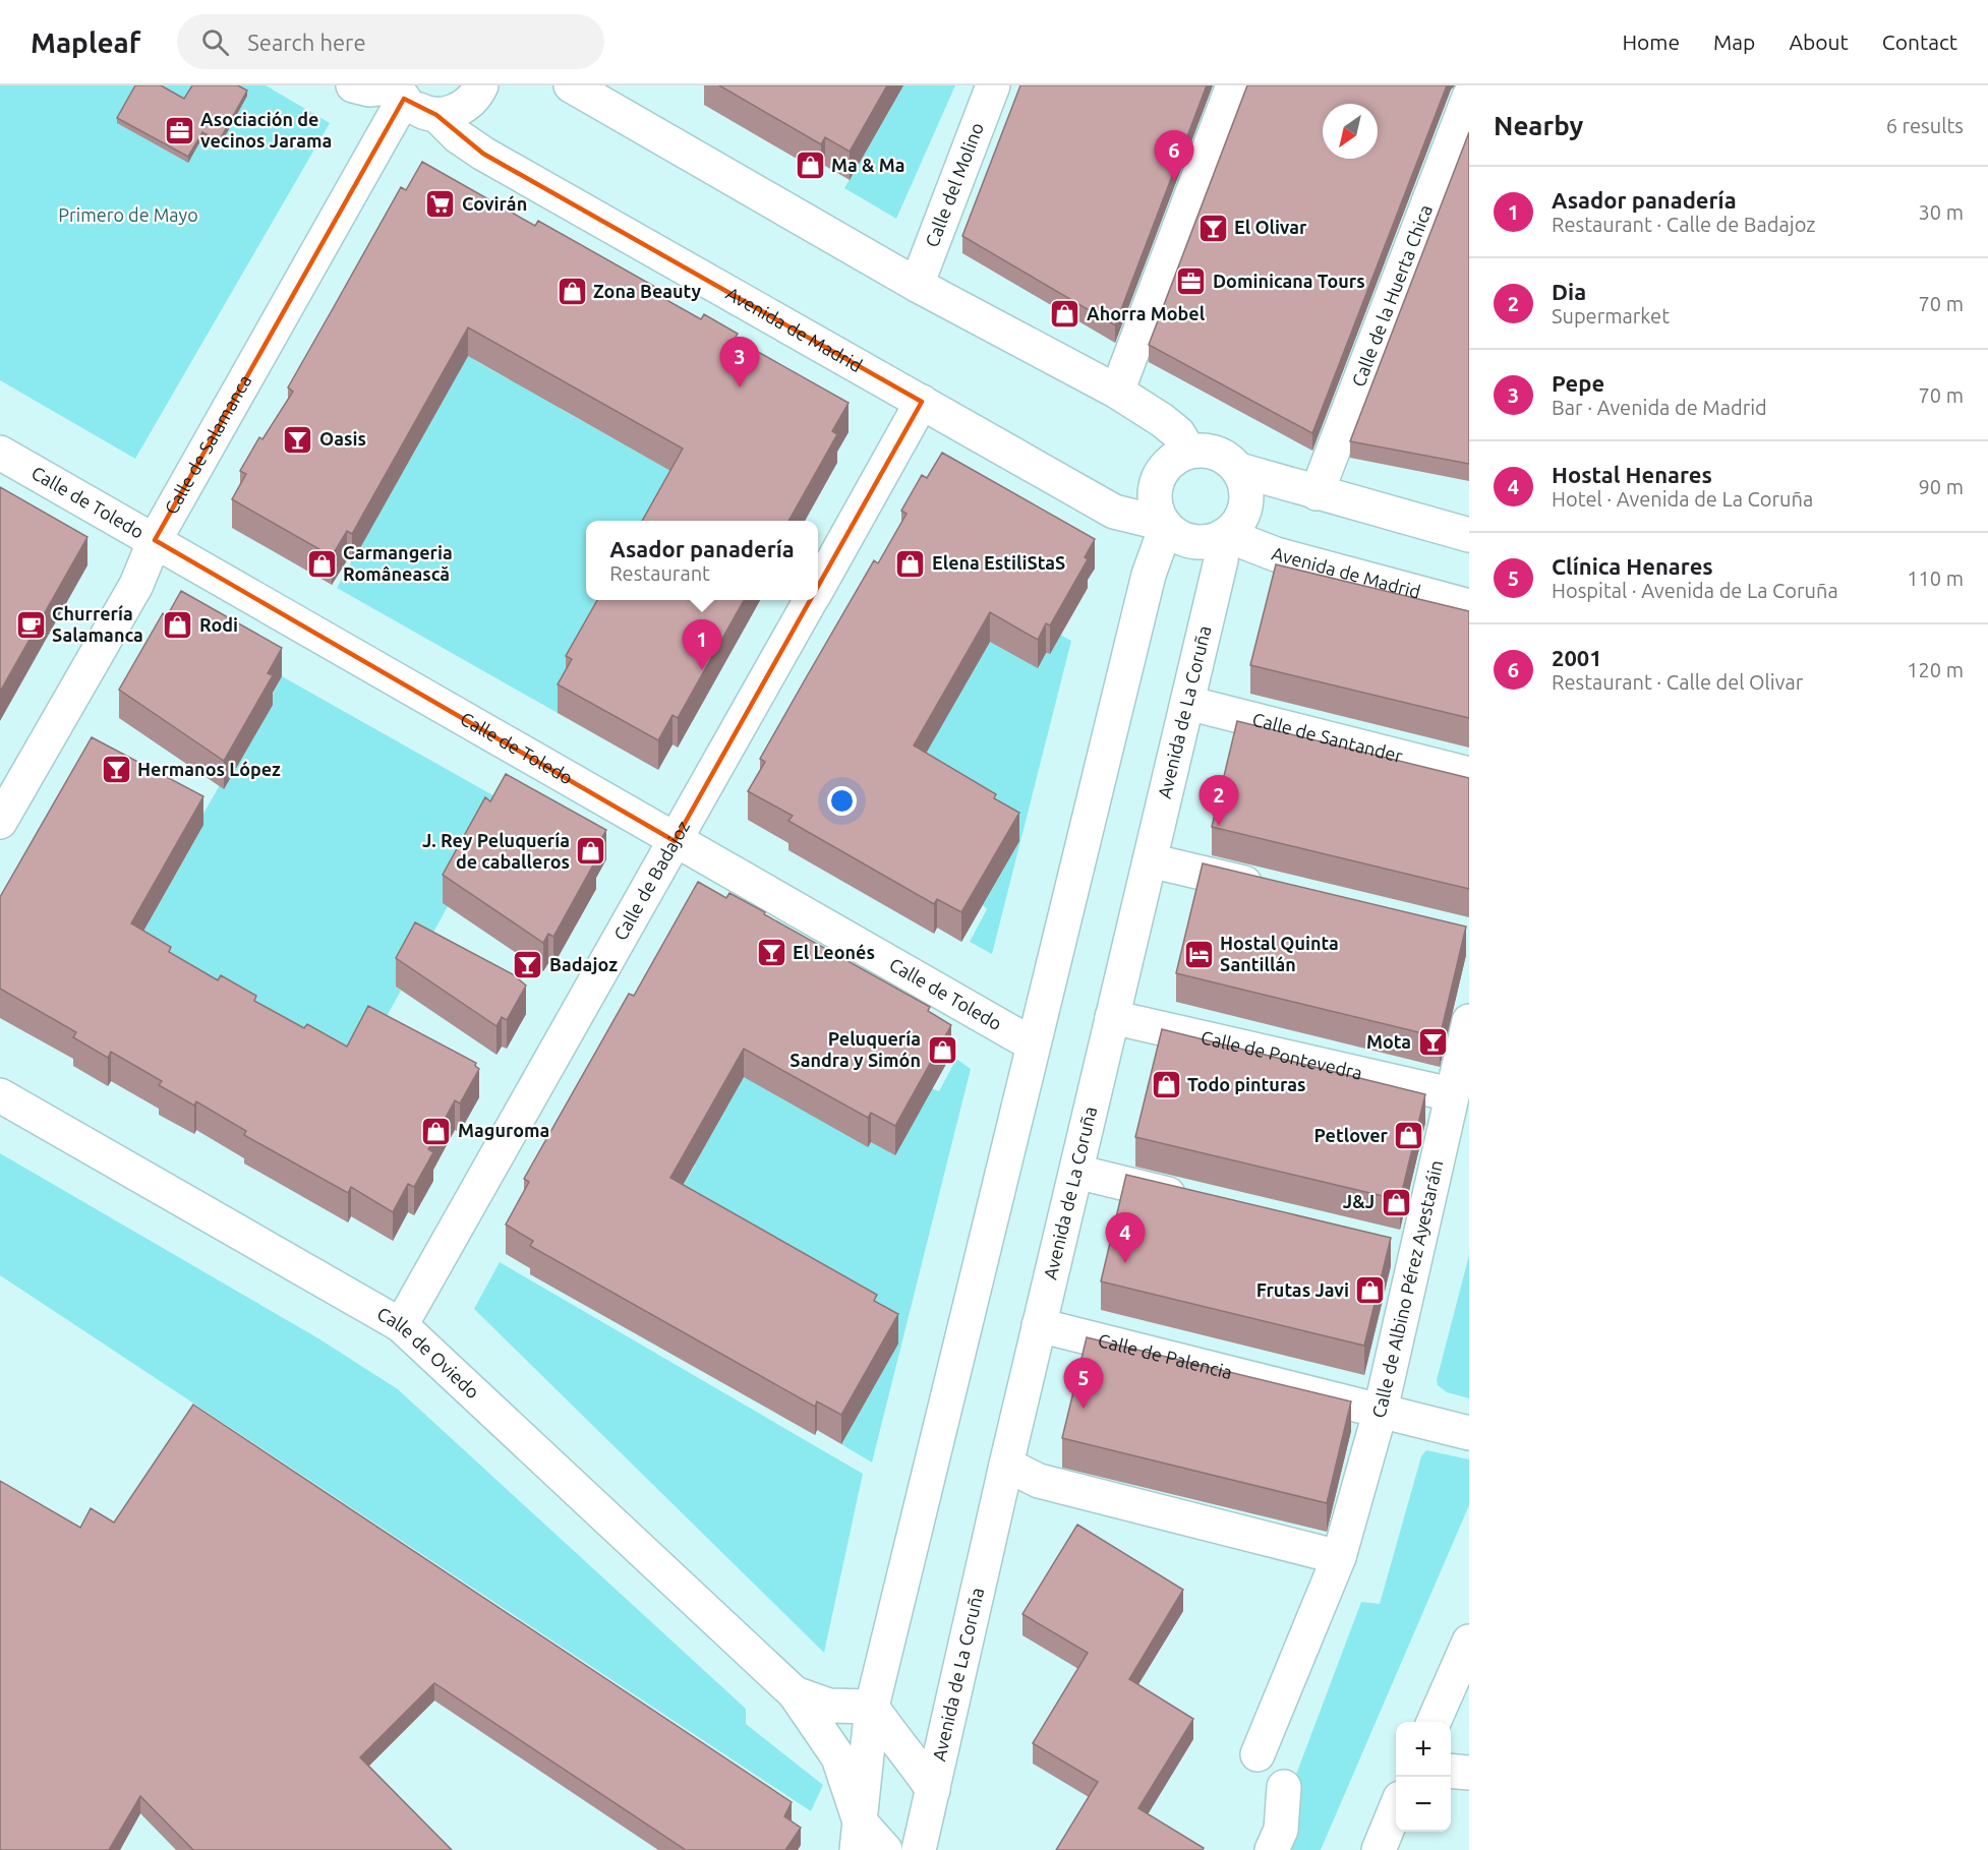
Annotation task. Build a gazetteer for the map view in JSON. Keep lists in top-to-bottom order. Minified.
{"streets":{"street":["Calle del Molino","Calle de la Huerta Chica","Avenida de Madrid","Calle de Salamanca","Calle de Toledo","Avenida de La Coruña","Calle de Santander","Calle de Badajoz","Calle de Pontevedra","Calle de Albino Pérez Ayestaráin","Calle de Oviedo","Calle de Palencia"]},"crossings":[["Avenida de Madrid","Avenida de La Coruña"],["Avenida de Madrid","Calle de Badajoz"],["Calle de Salamanca","Calle de Toledo"],["Calle de Toledo","Calle de Badajoz"],["Avenida de La Coruña","Calle de Santander"],["Avenida de La Coruña","Calle de Pontevedra"],["Avenida de La Coruña","Calle de Palencia"],["Calle de Badajoz","Calle de Oviedo"],["Calle de Pontevedra","Calle de Albino Pérez Ayestaráin"],["Calle de Albino Pérez Ayestaráin","Calle de Palencia"]],"parks":["Primero de Mayo"],"places":{"office":["Asociación de vecinos Jarama","Dominicana Tours"],"shop":["Ma & Ma","Zona Beauty","Ahorra Mobel","Carmangeria Românească","Elena EstiliStaS","Rodi","J. Rey Peluquería de caballeros","Peluquería Sandra y Simón","Todo pinturas","Maguroma","Petlover","J&J","Frutas Javi"],"supermarket":["Covirán"],"bar":["El Olivar","Oasis","Hermanos López","El Leonés","Badajoz","Mota"],"cafe":["Churrería Salamanca"],"hotel":["Hostal Quinta Santillán"]},"north":"bottom left","page":{"header":"Mapleaf","search":"Search here","nav":["Home","Map","About","Contact"],"heading":["Nearby","6 results"],"pins":["6","3","1","2","4","5"],"list":[{"mark":"1","name":"Asador panadería","note":"Restaurant · Calle de Badajoz","value":"30 m"},{"mark":"2","name":"Dia","note":"Supermarket","value":"70 m"},{"mark":"3","name":"Pepe","note":"Bar · Avenida de Madrid","value":"70 m"},{"mark":"4","name":"Hostal Henares","note":"Hotel · Avenida de La Coruña","value":"90 m"},{"mark":"5","name":"Clínica Henares","note":"Hospital · Avenida de La Coruña","value":"110 m"},{"mark":"6","name":"2001","note":"Restaurant · Calle del Olivar","value":"120 m"}],"popup":["Asador panadería","Restaurant"],"map_buttons":["+","−"]}}
